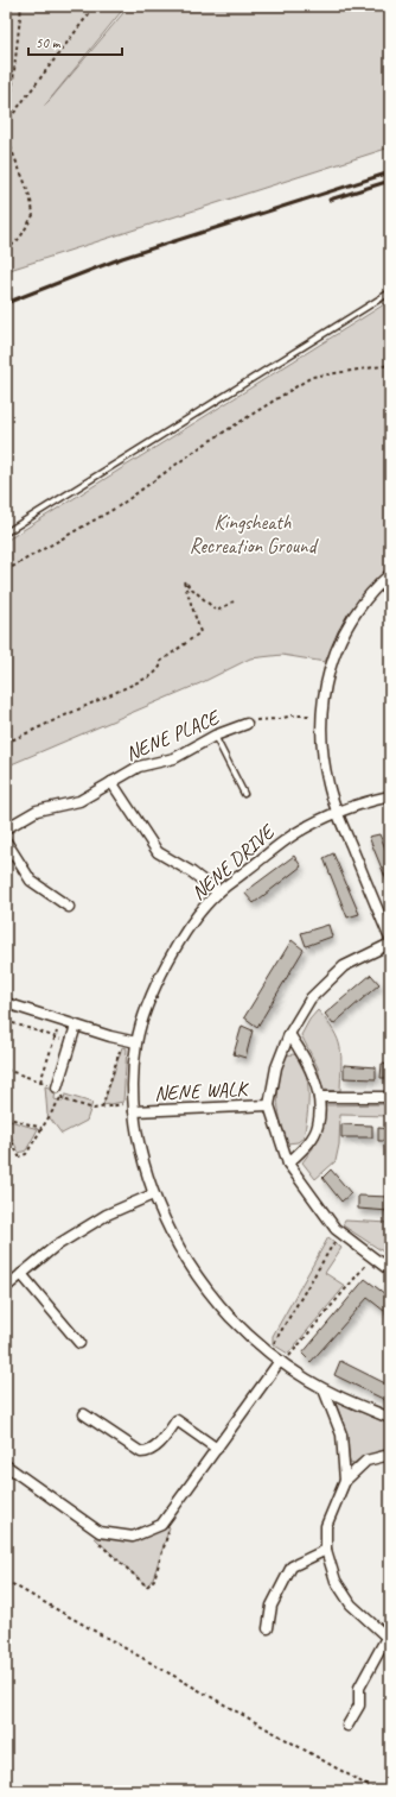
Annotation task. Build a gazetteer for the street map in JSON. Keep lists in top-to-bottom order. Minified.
{"streets":{"street":["NENE PLACE","NENE DRIVE","NENE WALK"]},"crossings":[["NENE PLACE","NENE DRIVE"],["NENE DRIVE","NENE WALK"]],"parks":["Kingsheath Recreation Ground"],"scale_bar":"50 m"}
